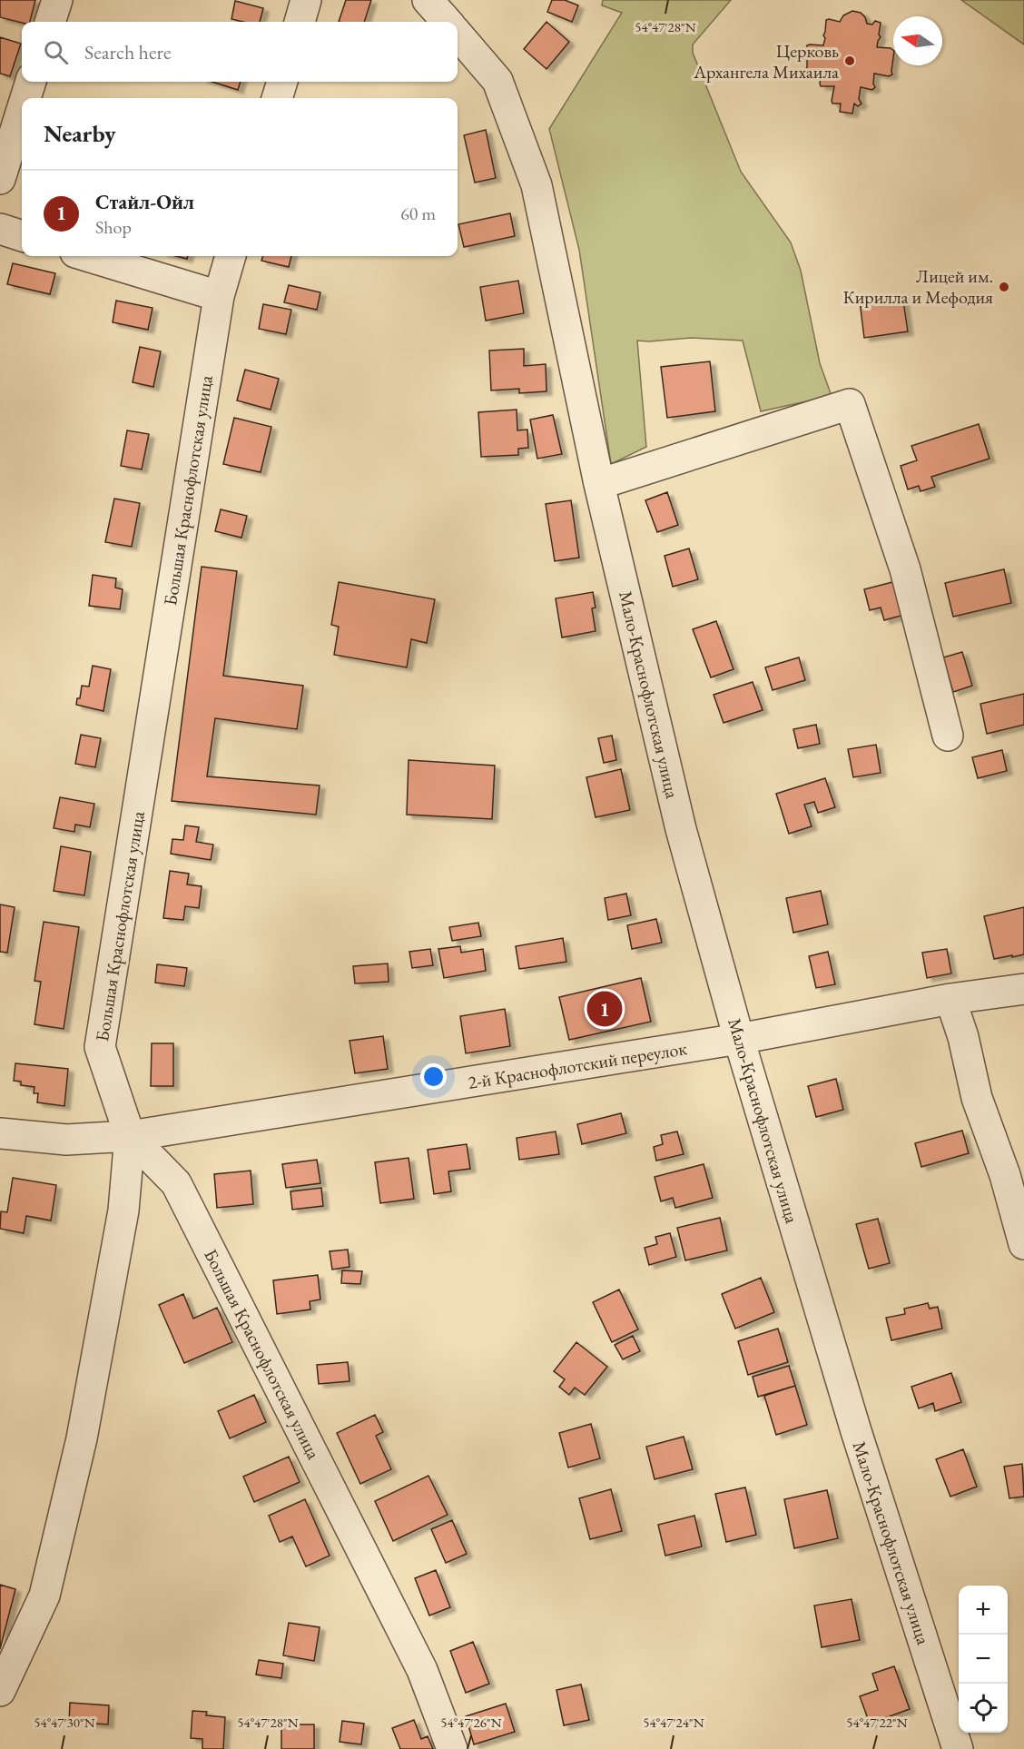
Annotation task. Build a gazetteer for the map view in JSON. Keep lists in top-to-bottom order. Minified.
{"streets":{"street":["Большая Краснофлотская улица","Мало-Краснофлотская улица","2-й Краснофлотский переулок"]},"crossings":[["Большая Краснофлотская улица","2-й Краснофлотский переулок"],["Мало-Краснофлотская улица","2-й Краснофлотский переулок"]],"places":["Церковь Архангела Михаила","Лицей им. Кирилла и Мефодия"],"north":"left","page":{"search":"Search here","heading":"Nearby","list":[{"mark":"1","name":"Стайл-Ойл","note":"Shop","value":"60 m"}],"pins":"1","map_buttons":["+","−"]},"coordinates":["54°47'28\"N","54°47'30\"N","54°47'26\"N","54°47'24\"N","54°47'22\"N"]}
